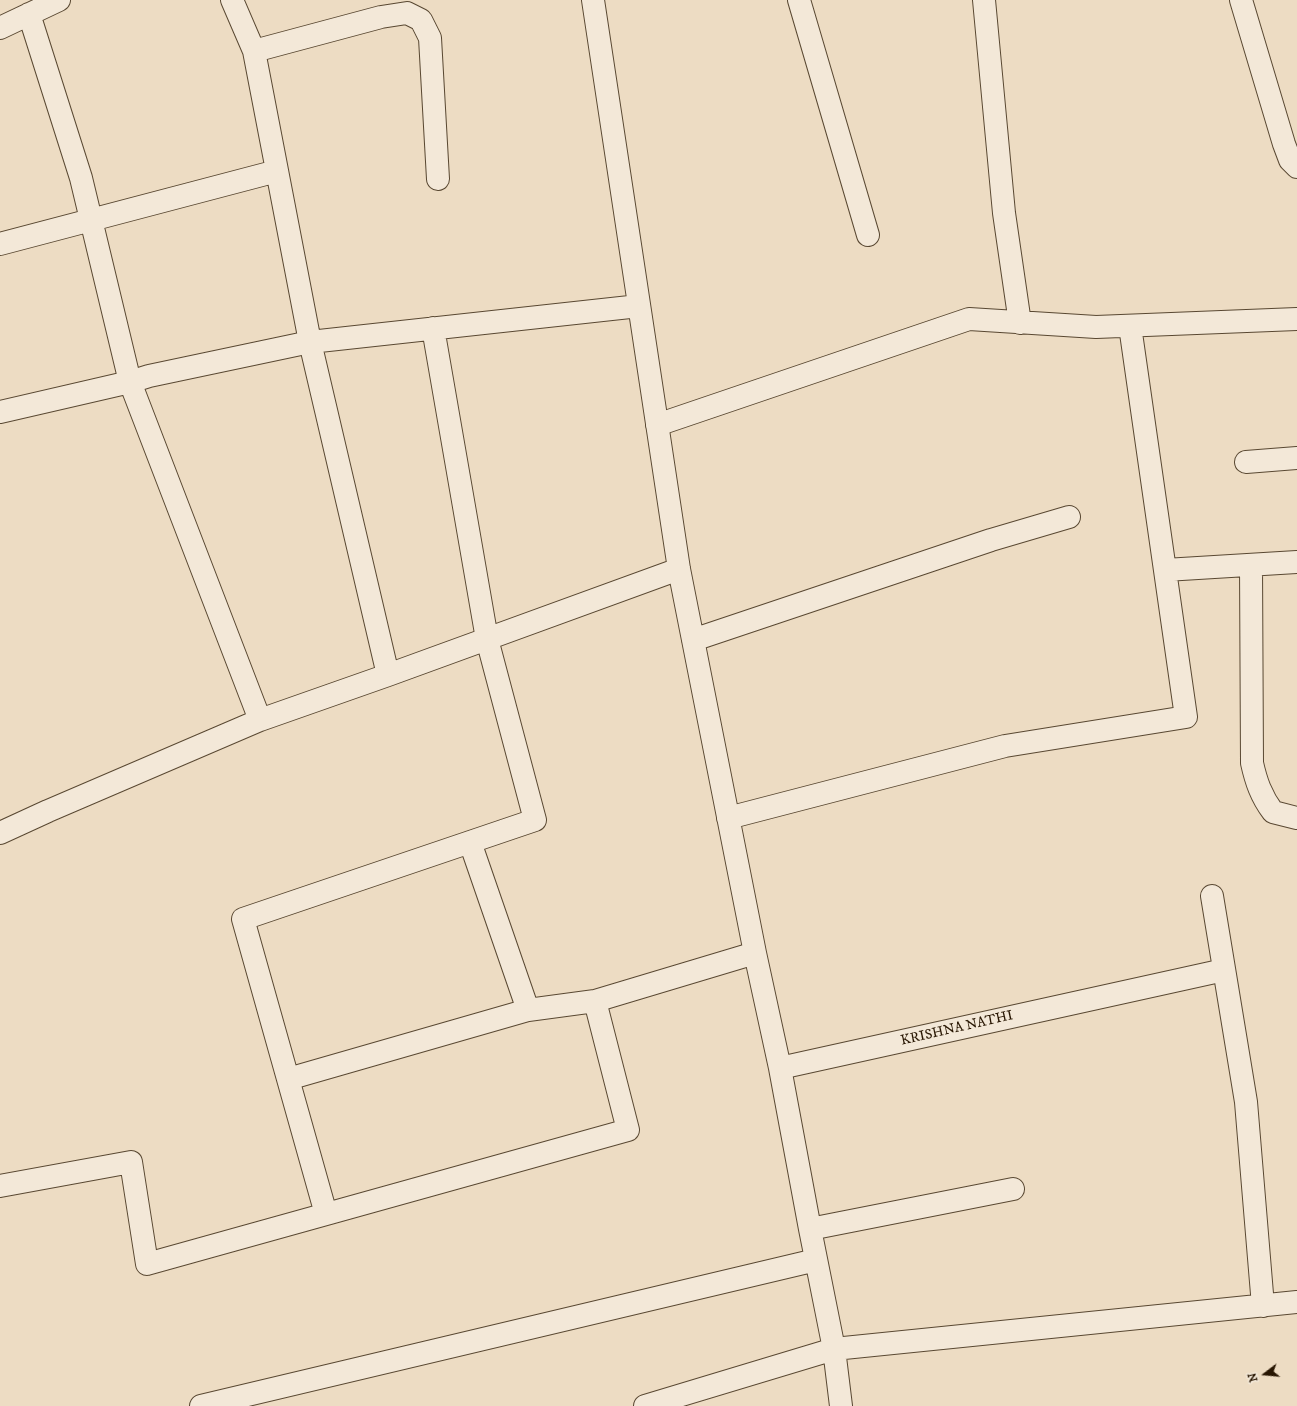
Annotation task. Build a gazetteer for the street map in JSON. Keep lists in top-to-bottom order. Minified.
{"streets":{"street":["KRISHNA NATHI"]},"north":"left"}
